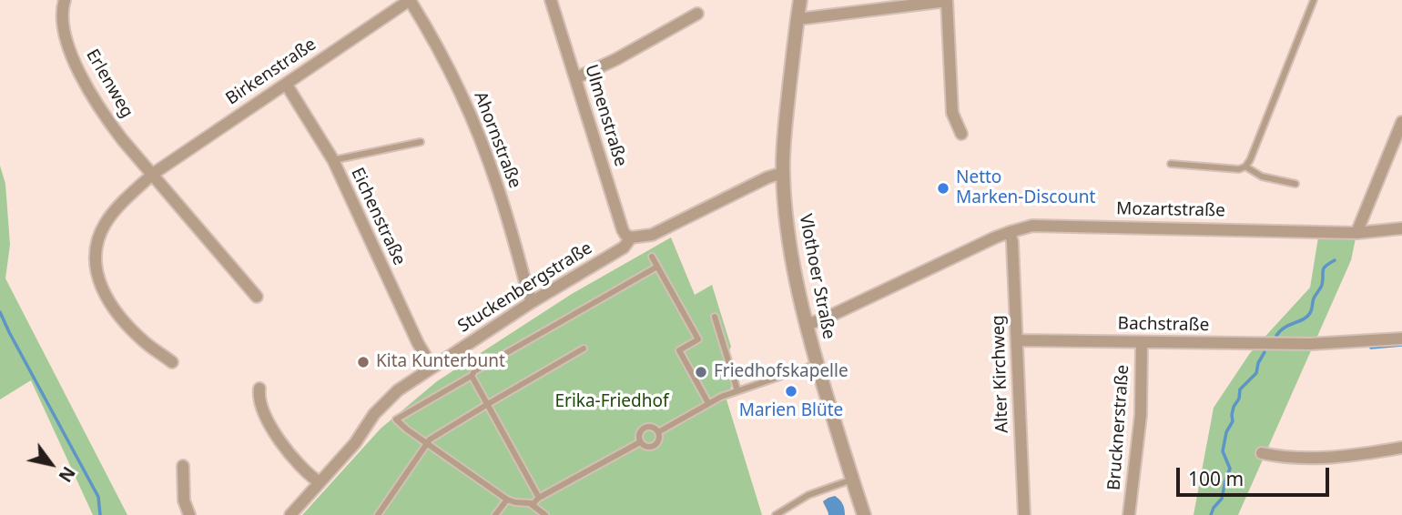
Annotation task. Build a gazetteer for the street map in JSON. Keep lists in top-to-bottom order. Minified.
{"streets":{"street":["Birkenstraße","Erlenweg","Ulmenstraße","Ahornstraße","Mozartstraße","Eichenstraße","Vlothoer Straße","Stuckenbergstraße","Bachstraße","Alter Kirchweg","Brucknerstraße"]},"crossings":[["Birkenstraße","Erlenweg"],["Birkenstraße","Ahornstraße"],["Birkenstraße","Eichenstraße"],["Ulmenstraße","Stuckenbergstraße"],["Ahornstraße","Stuckenbergstraße"],["Mozartstraße","Vlothoer Straße"],["Mozartstraße","Alter Kirchweg"],["Eichenstraße","Stuckenbergstraße"],["Vlothoer Straße","Stuckenbergstraße"],["Bachstraße","Alter Kirchweg"],["Bachstraße","Brucknerstraße"]],"parks":["Erika-Friedhof"],"places":["Netto Marken-Discount","Kita Kunterbunt","Friedhofskapelle","Marien Blüte"],"scale_bar":"100 m","north":"bottom right"}
